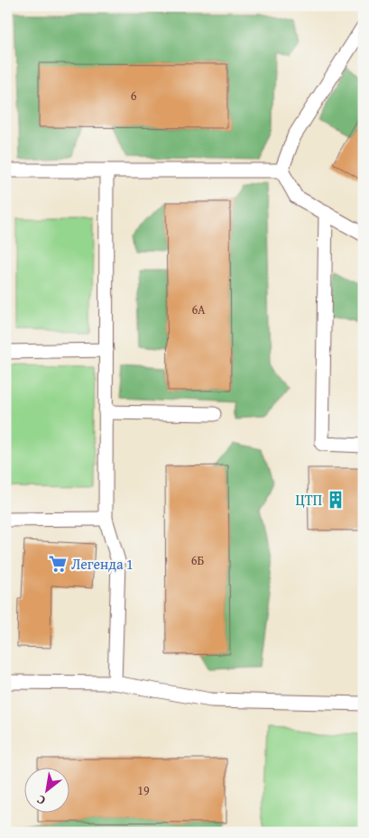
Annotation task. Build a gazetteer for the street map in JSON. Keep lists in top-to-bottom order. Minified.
{"places":{"building":["ЦТП"],"supermarket":["Легенда 1"]},"house_numbers":["6","6А","6Б","19"],"north":"bottom left"}
